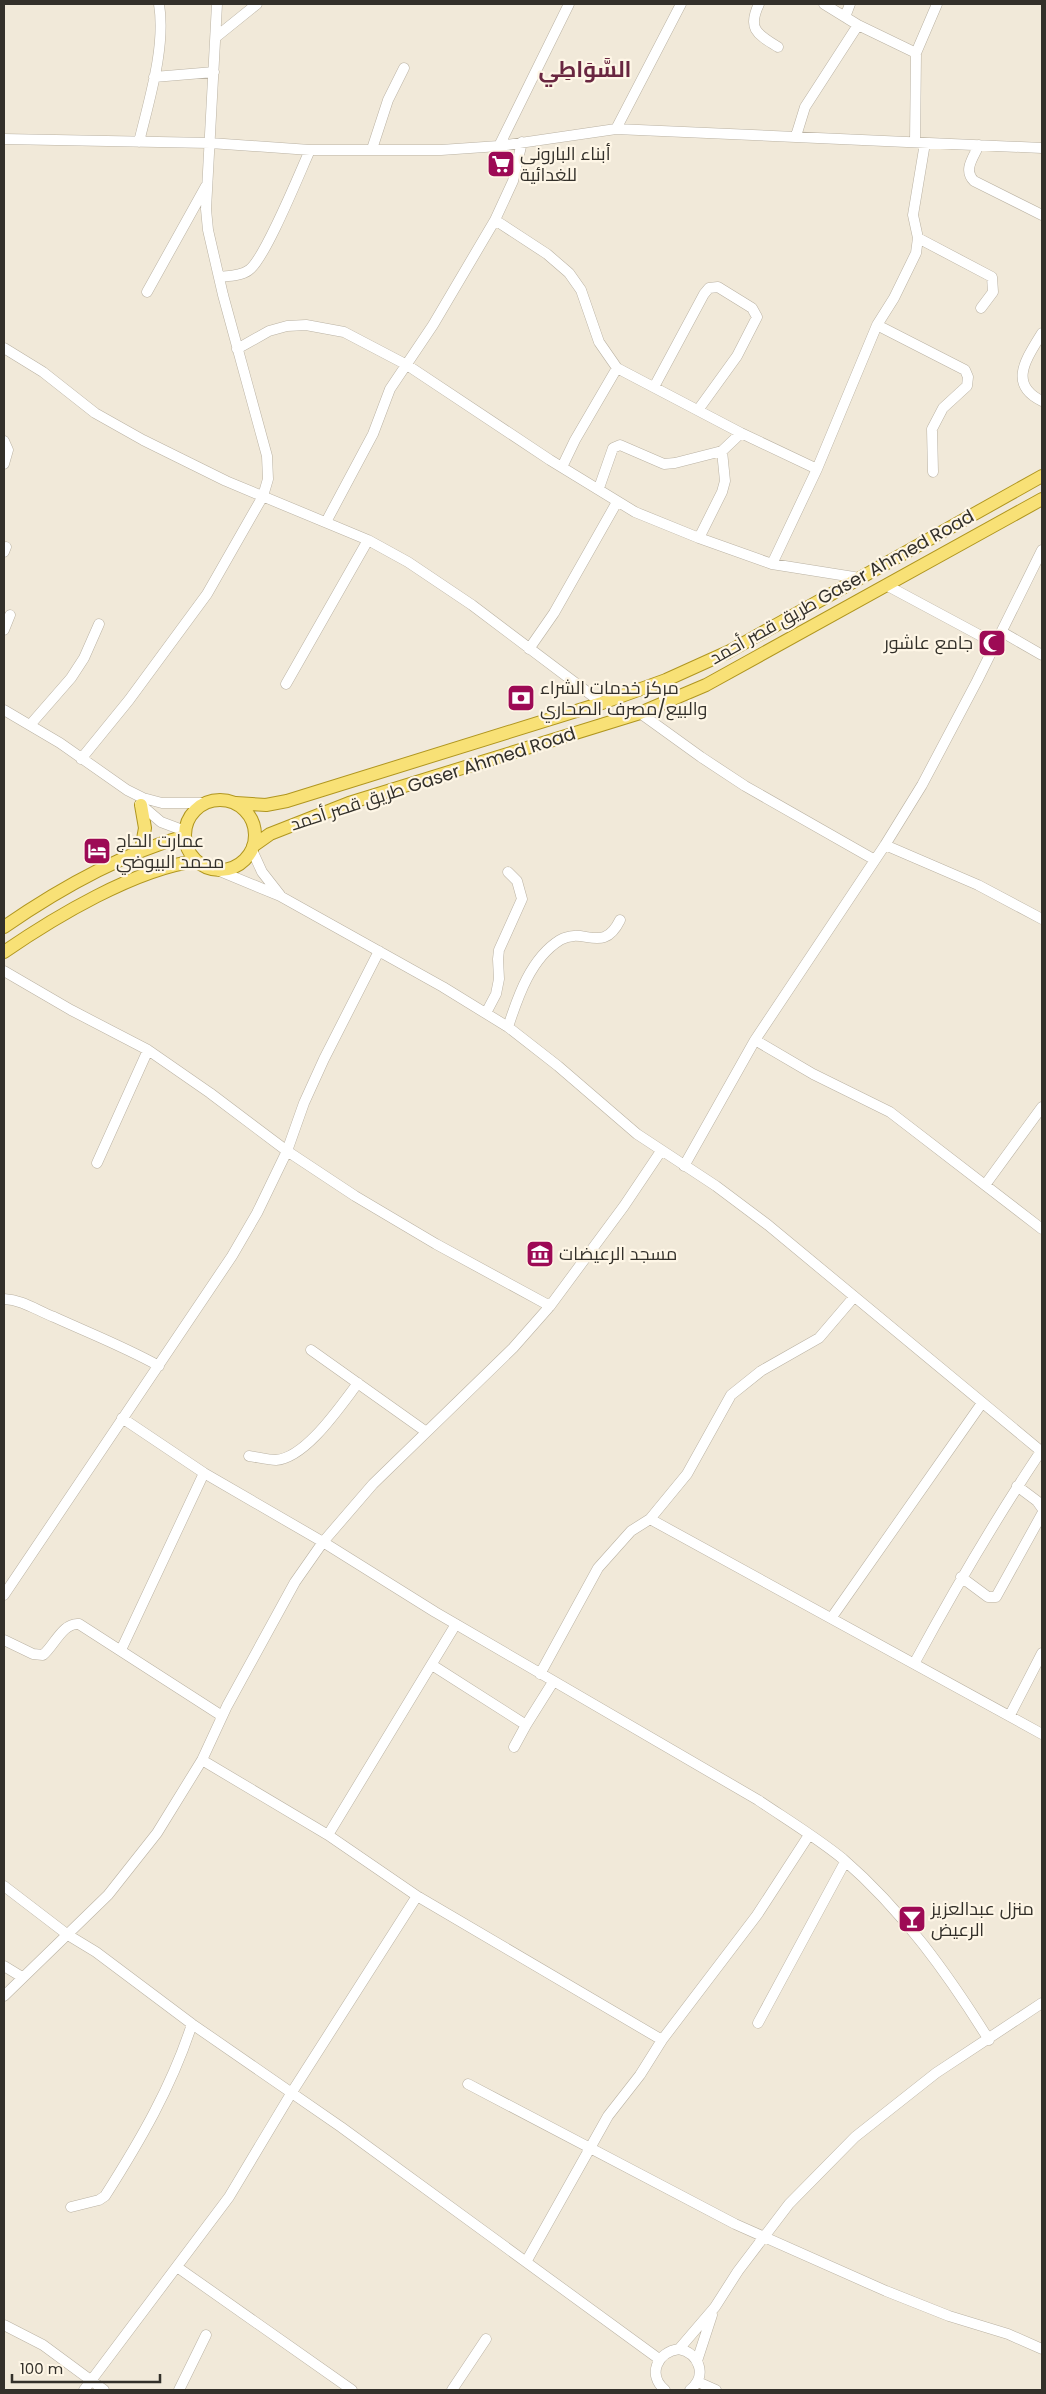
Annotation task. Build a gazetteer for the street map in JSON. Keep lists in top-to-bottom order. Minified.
{"streets":{"main road":["طريق قصر أحمد Gaser Ahmed Road"]},"districts":["السَّوَاطِي"],"places":{"supermarket":["أبناء البارونى للغدائية"],"mosque":["جامع عاشور"],"bank":["مركز خدمات الشراء والبيع/مصرف الصحاري"],"hotel":["عمارت الحاج محمد البيوضي"],"museum":["مسجد الرعيضات"],"bar":["منزل عبدالعزيز الرعيض"]},"scale_bar":"100 m"}
